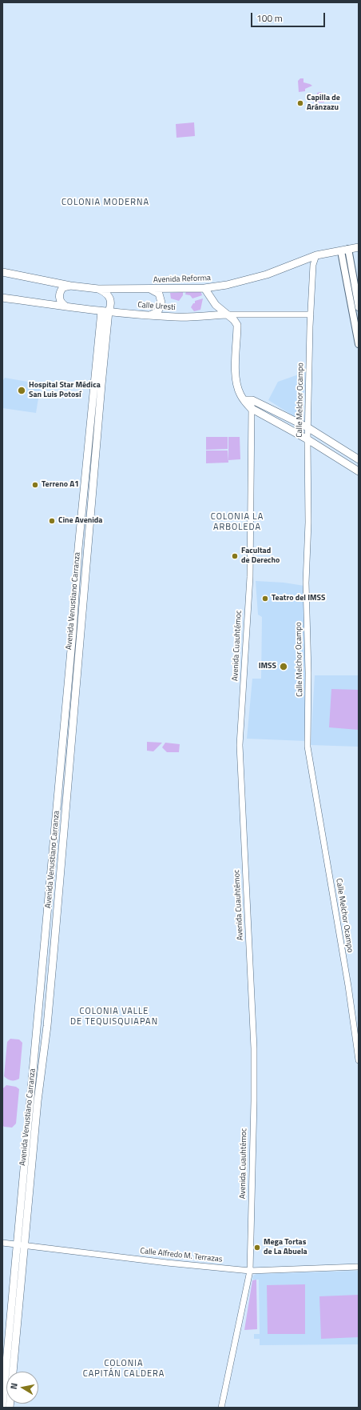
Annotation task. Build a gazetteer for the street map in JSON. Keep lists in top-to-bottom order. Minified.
{"streets":{"main road":["Avenida Reforma","Calle Uresti","Avenida Venustiano Carranza"],"street":["Calle Melchor Ocampo","Avenida Cuauhtémoc","Calle Alfredo M. Terrazas"]},"crossings":[["Avenida Reforma","Calle Melchor Ocampo"],["Calle Uresti","Calle Melchor Ocampo"],["Calle Uresti","Avenida Venustiano Carranza"],["Avenida Venustiano Carranza","Calle Alfredo M. Terrazas"],["Avenida Cuauhtémoc","Calle Alfredo M. Terrazas"]],"districts":["COLONIA MODERNA","COLONIA LA ARBOLEDA","COLONIA VALLE DE TEQUISQUIAPAN","COLONIA CAPITÁN CALDERA"],"places":["Capilla de Aránzazu","Hospital Star Médica San Luis Potosí","Terreno A1","Cine Avenida","Facultad de Derecho","Teatro del IMSS","IMSS","Mega Tortas de La Abuela"],"scale_bar":"100 m","north":"left"}
